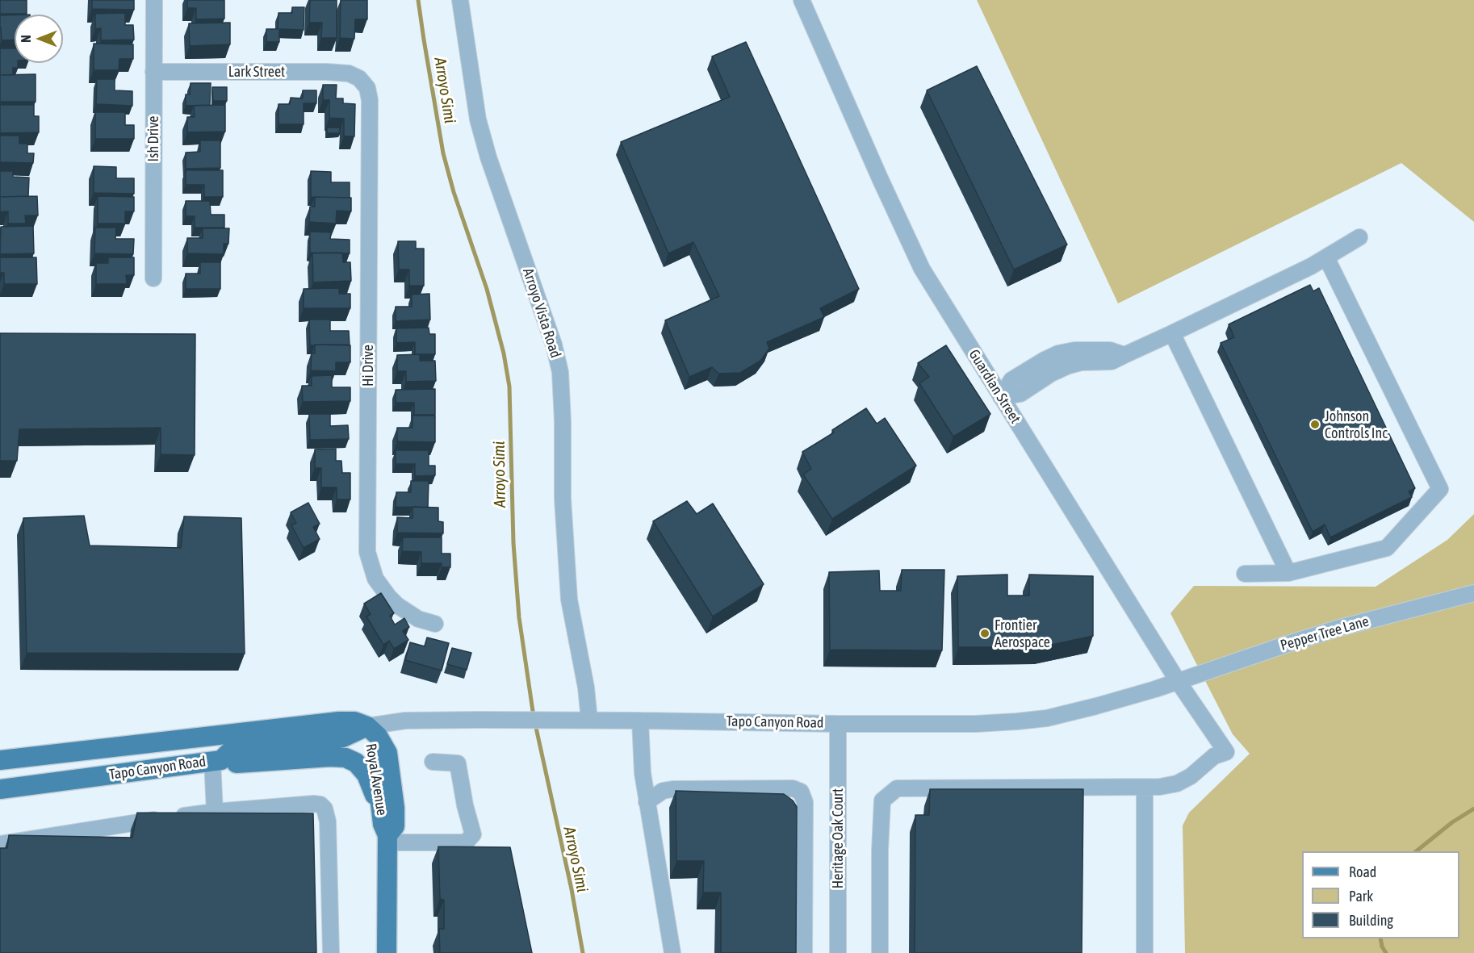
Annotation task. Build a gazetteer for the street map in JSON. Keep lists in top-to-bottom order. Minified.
{"streets":{"main road":["Tapo Canyon Road","Royal Avenue"],"street":["Lark Street","Ish Drive","Arroyo Vista Road","Hi Drive","Guardian Street","Pepper Tree Lane","Heritage Oak Court"]},"crossings":[["Lark Street","Ish Drive"],["Lark Street","Hi Drive"],["Arroyo Vista Road","Tapo Canyon Road"],["Guardian Street","Pepper Tree Lane"],["Guardian Street","Tapo Canyon Road"],["Pepper Tree Lane","Tapo Canyon Road"],["Tapo Canyon Road","Royal Avenue"],["Tapo Canyon Road","Heritage Oak Court"]],"water":["Arroyo Simi"],"places":["Johnson Controls Inc","Frontier Aerospace"],"legend":["Road","Park","Building"],"north":"left"}
